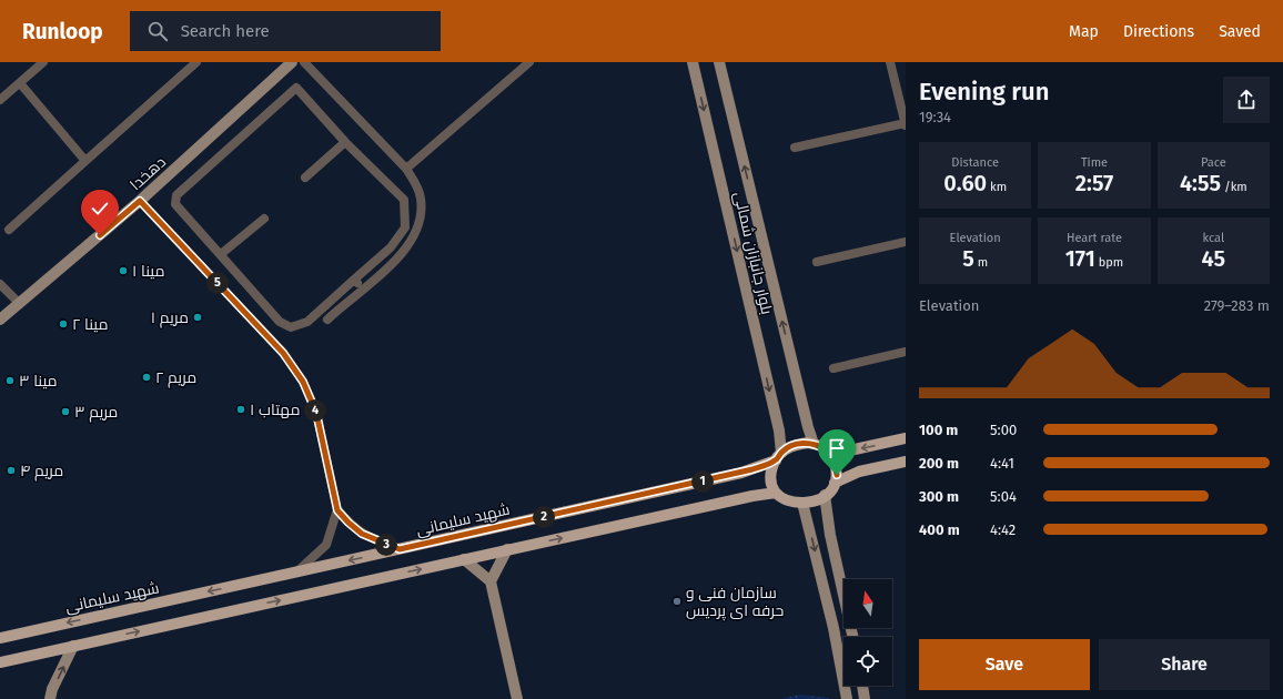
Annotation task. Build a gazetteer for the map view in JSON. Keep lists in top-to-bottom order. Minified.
{"streets":{"main road":["دهخدا","بلوار جانبازان شمالی","شهید سلیمانی"]},"crossings":[["بلوار جانبازان شمالی","شهید سلیمانی"]],"places":["مینا ۱","مریم ۱","مینا ۲","مریم ۲","مینا ۳","مهتاب ۱","مریم ۳","مریم ۴","سازمان فنی و حرفه ای پردیس"],"north":"top","page":{"header":"Runloop","search":"Search here","nav":["Map","Directions","Saved"],"heading":["Evening run","19:34"],"stats":[["Distance","0.60 km"],["Time","2:57"],["Pace","4:55 /km"],["Elevation","5 m"],["Heart rate","171 bpm"],["kcal","45"]],"pins":["5","4","1","2","3"],"chart":["Elevation","279–283 m"],"list":[{"name":"100 m","note":"5:00"},{"name":"200 m","note":"4:41"},{"name":"300 m","note":"5:04"},{"name":"400 m","note":"4:42"}],"buttons":["Save","Share"]}}
